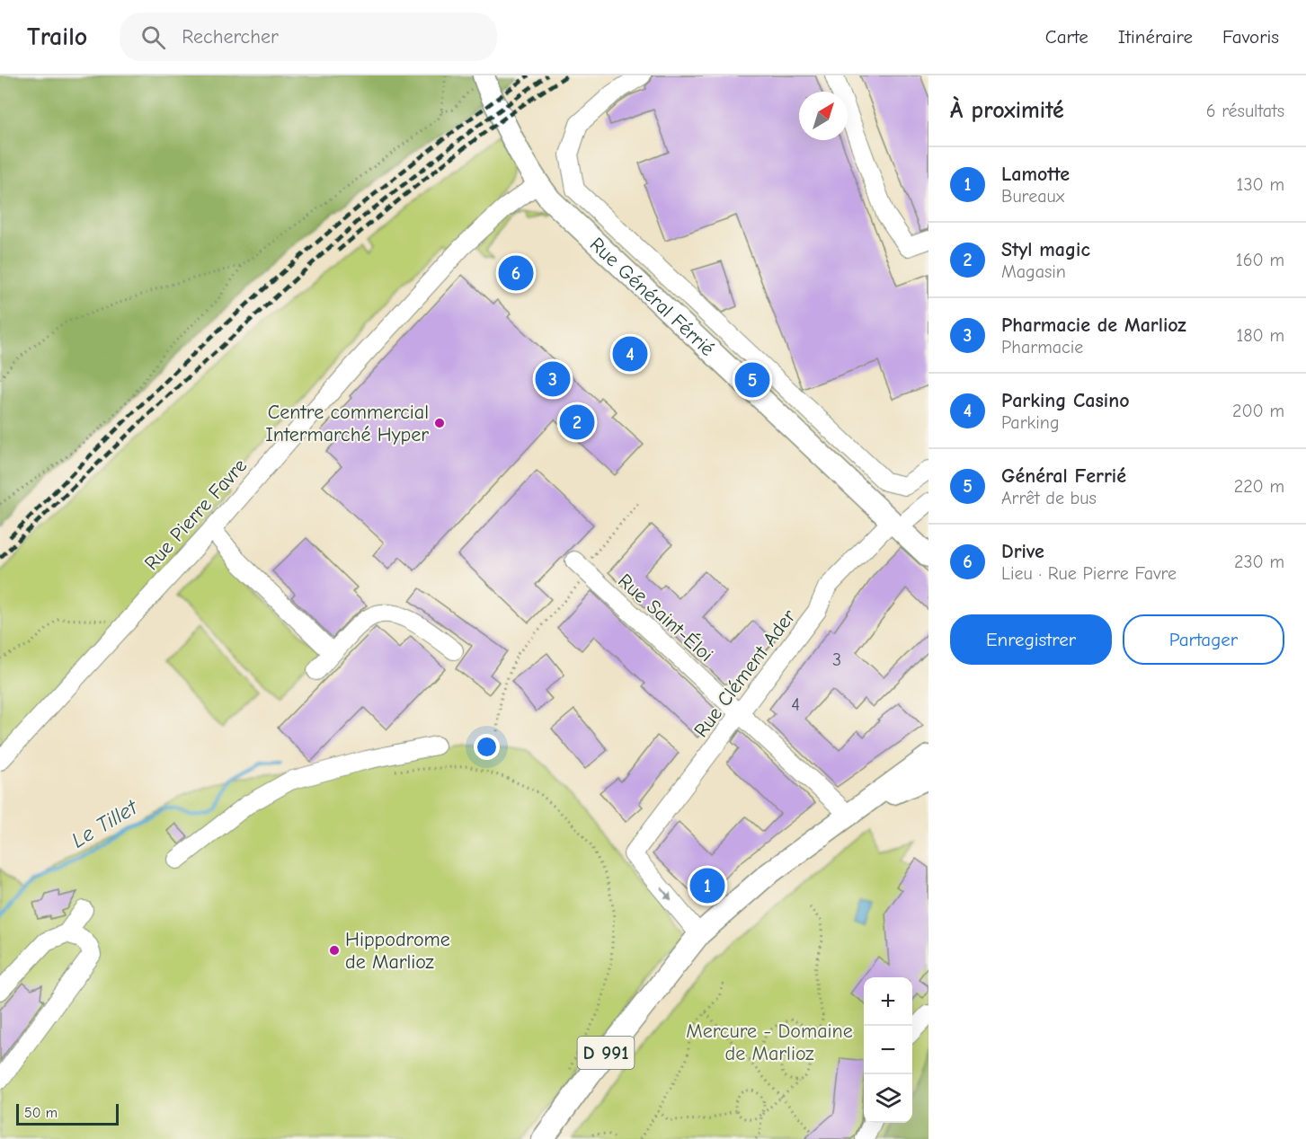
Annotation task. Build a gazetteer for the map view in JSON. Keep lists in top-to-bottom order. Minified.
{"streets":{"main road":["Rue Général Férrié","D 991"],"street":["Rue Pierre Favre","Rue Saint-Éloi","Rue Clément Ader"]},"crossings":[["Rue Général Férrié","Rue Pierre Favre"],["Rue Général Férrié","Rue Clément Ader"],["Rue Saint-Éloi","Rue Clément Ader"]],"water":["Le Tillet"],"parks":["Mercure - Domaine de Marlioz"],"places":["Centre commercial Intermarché Hyper","Hippodrome de Marlioz"],"house_numbers":["3","4"],"scale_bar":"50 m","north":"top right","page":{"header":"Trailo","search":"Rechercher","nav":["Carte","Itinéraire","Favoris"],"heading":["À proximité","6 résultats"],"list":[{"mark":"1","name":"Lamotte","note":"Bureaux","value":"130 m"},{"mark":"2","name":"Styl magic","note":"Magasin","value":"160 m"},{"mark":"3","name":"Pharmacie de Marlioz","note":"Pharmacie","value":"180 m"},{"mark":"4","name":"Parking Casino","note":"Parking","value":"200 m"},{"mark":"5","name":"Général Ferrié","note":"Arrêt de bus","value":"220 m"},{"mark":"6","name":"Drive","note":"Lieu · Rue Pierre Favre","value":"230 m"}],"pins":["6","4","3","5","2","1"],"buttons":["Enregistrer","Partager"],"map_buttons":["+","−"],"scale":"50 m"}}
